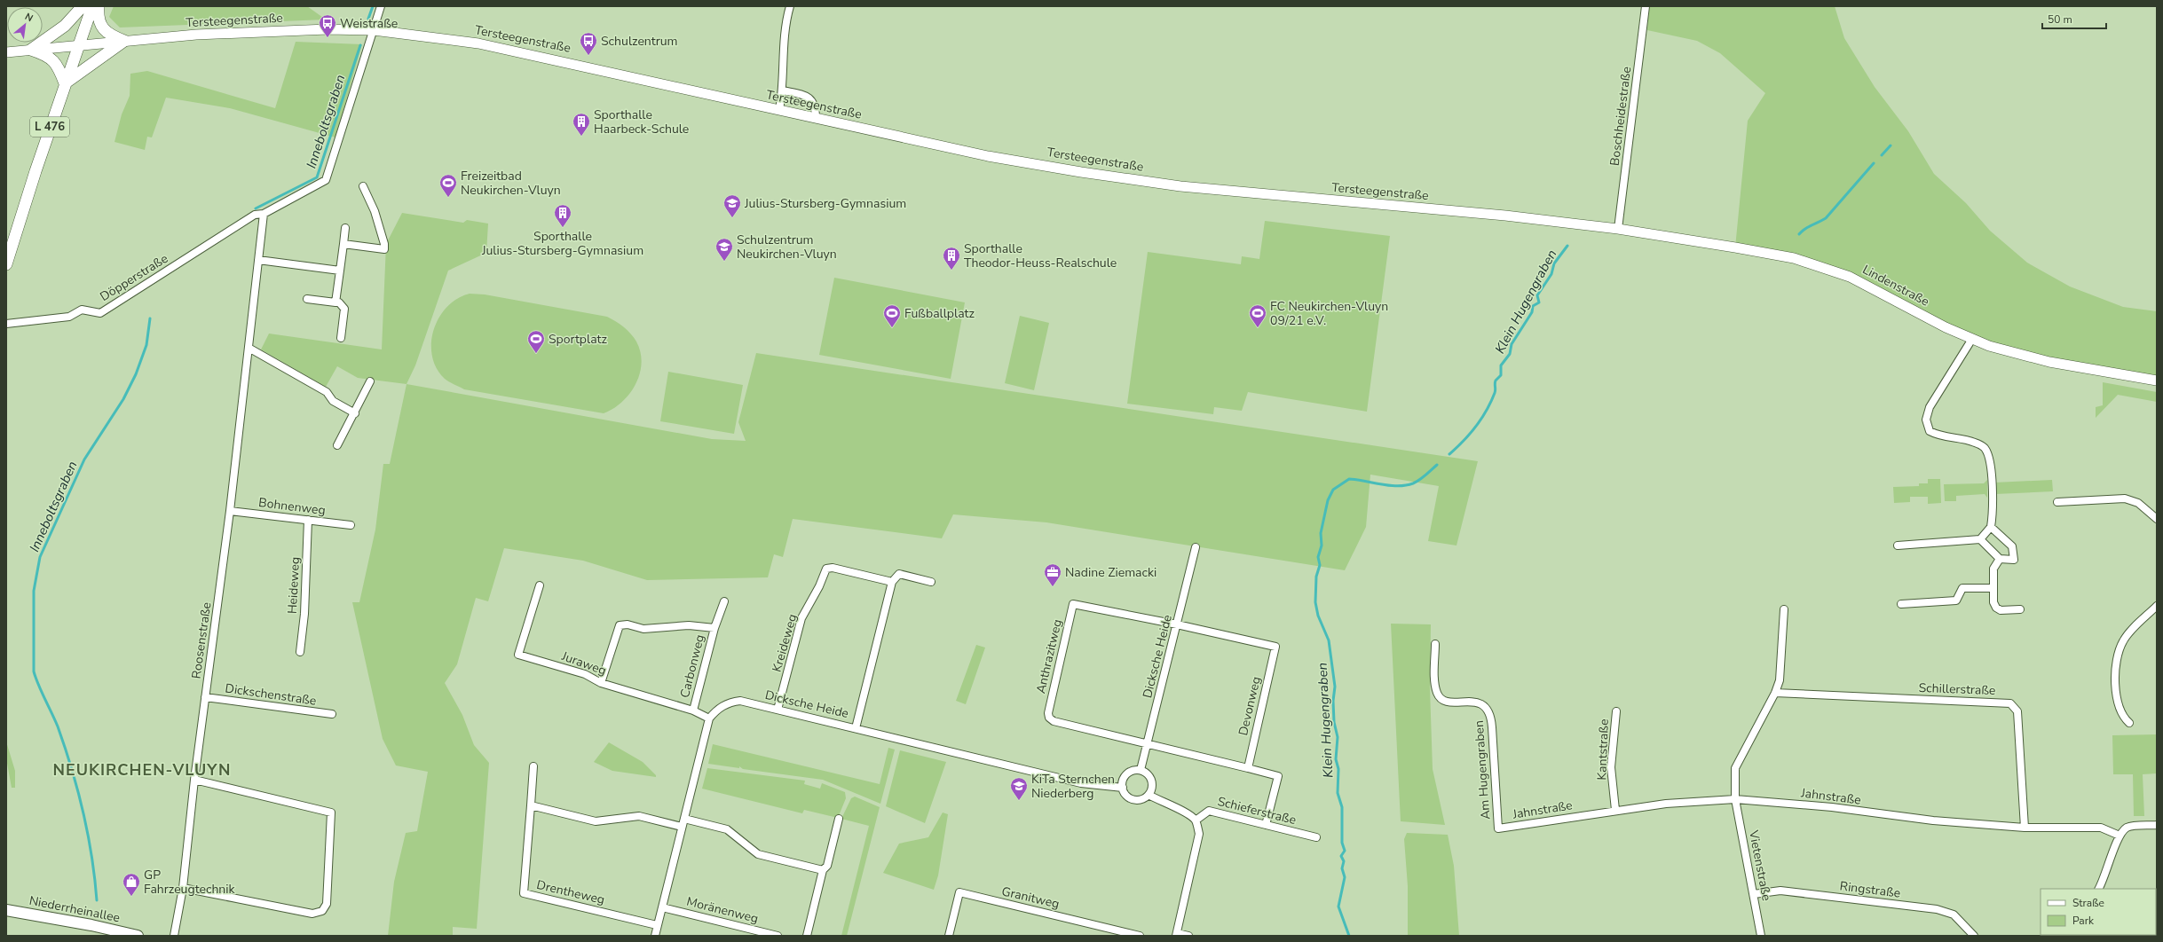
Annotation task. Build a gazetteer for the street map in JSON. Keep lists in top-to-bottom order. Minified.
{"streets":{"main road":["L 476","Niederrheinallee"],"street":["Tersteegenstraße","Boschheidestraße","Döpperstraße","Lindenstraße","Bohnenweg","Heideweg","Roosenstraße","Kreideweg","Anthrazitweg","Dicksche Heide","Juraweg","Carbonweg","Schillerstraße","Dickschenstraße","Devonweg","Kantstraße","Am Hugengraben","Jahnstraße","Schieferstraße","Vietenstraße","Ringstraße","Drentheweg","Granitweg","Moränenweg"]},"crossings":[["Tersteegenstraße","Boschheidestraße"],["Tersteegenstraße","L 476"],["Tersteegenstraße","Lindenstraße"],["Boschheidestraße","Lindenstraße"],["Döpperstraße","Roosenstraße"],["Bohnenweg","Heideweg"],["Bohnenweg","Roosenstraße"],["Roosenstraße","Dickschenstraße"],["Kreideweg","Dicksche Heide"],["Anthrazitweg","Dicksche Heide"],["Anthrazitweg","Devonweg"],["Dicksche Heide","Juraweg"],["Dicksche Heide","Devonweg"],["Juraweg","Carbonweg"],["Schillerstraße","Jahnstraße"],["Kantstraße","Jahnstraße"],["Am Hugengraben","Jahnstraße"],["Jahnstraße","Vietenstraße"],["Vietenstraße","Ringstraße"]],"districts":["NEUKIRCHEN-VLUYN"],"water":["Inneboltsgraben","Klein Hugengraben"],"places":{"bus stop":["Weistraße","Schulzentrum"],"building":["Sporthalle Haarbeck-Schule","Sporthalle Julius-Stursberg-Gymnasium","Sporthalle Theodor-Heuss-Realschule"],"sports":["Freizeitbad Neukirchen-Vluyn","Fußballplatz","FC Neukirchen-Vluyn 09/21 e.V.","Sportplatz"],"school or university":["Julius-Stursberg-Gymnasium","Schulzentrum Neukirchen-Vluyn","KiTa Sternchen Niederberg"],"office":["Nadine Ziemacki"],"shop":["GP Fahrzeugtechnik"]},"legend":["Straße","Park"],"scale_bar":"50 m","north":"top right"}
